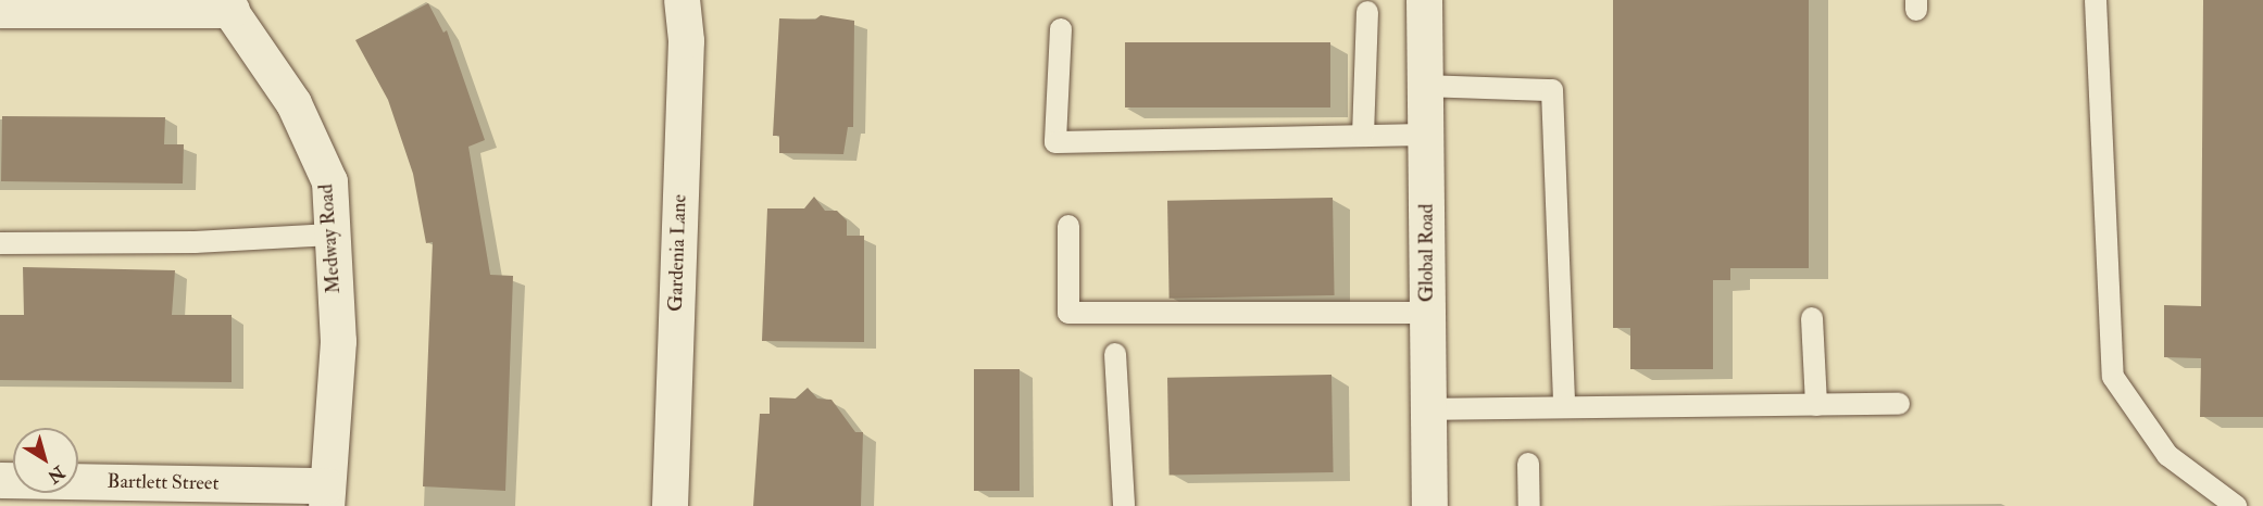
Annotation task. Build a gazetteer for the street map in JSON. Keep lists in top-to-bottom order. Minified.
{"streets":{"street":["Medway Road","Gardenia Lane","Global Road","Bartlett Street"]},"crossings":[["Medway Road","Bartlett Street"]],"north":"bottom right"}
